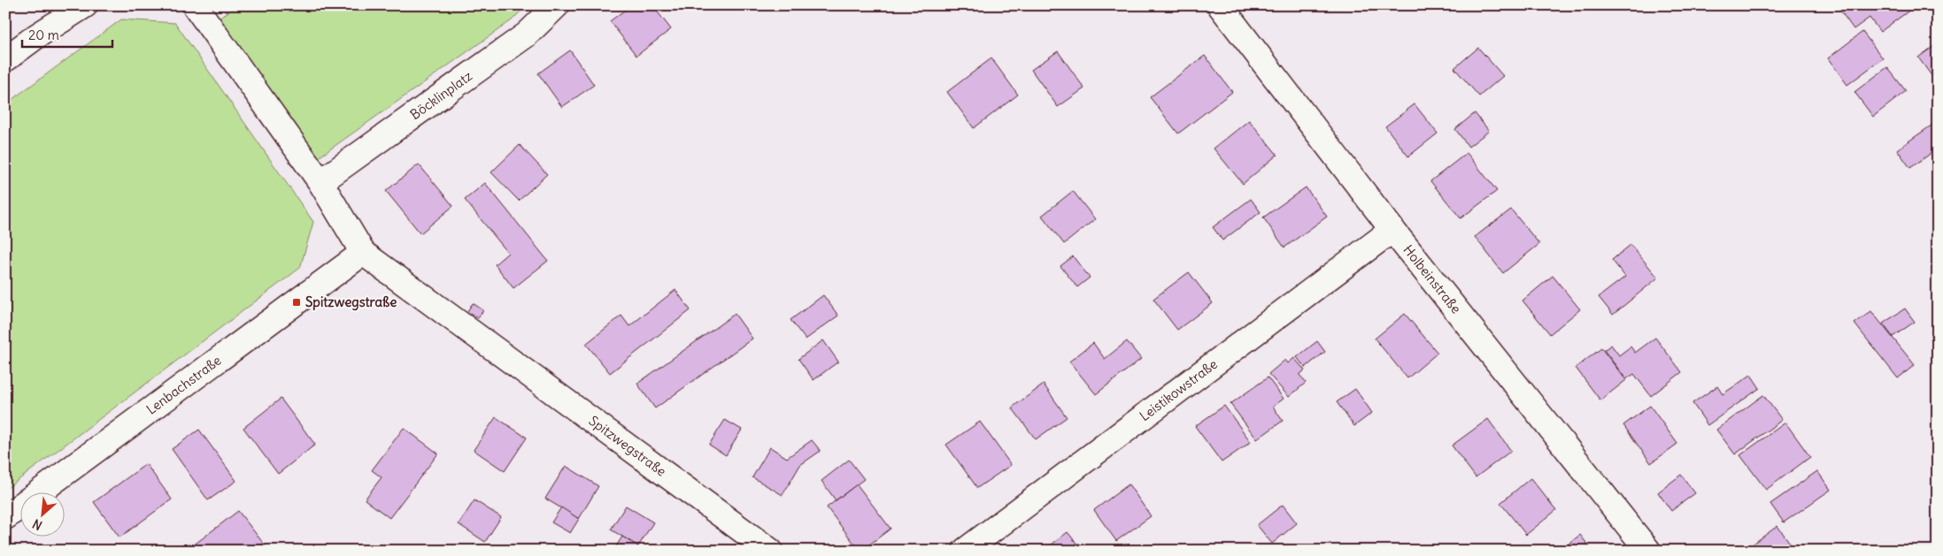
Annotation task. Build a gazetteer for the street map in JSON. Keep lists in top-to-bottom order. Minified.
{"streets":{"street":["Böcklinplatz","Holbeinstraße","Lenbachstraße","Leistikowstraße","Spitzwegstraße"]},"crossings":[["Böcklinplatz","Spitzwegstraße"],["Holbeinstraße","Leistikowstraße"],["Lenbachstraße","Spitzwegstraße"]],"places":{"transit":["Spitzwegstraße"]},"scale_bar":"20 m","north":"bottom left"}
